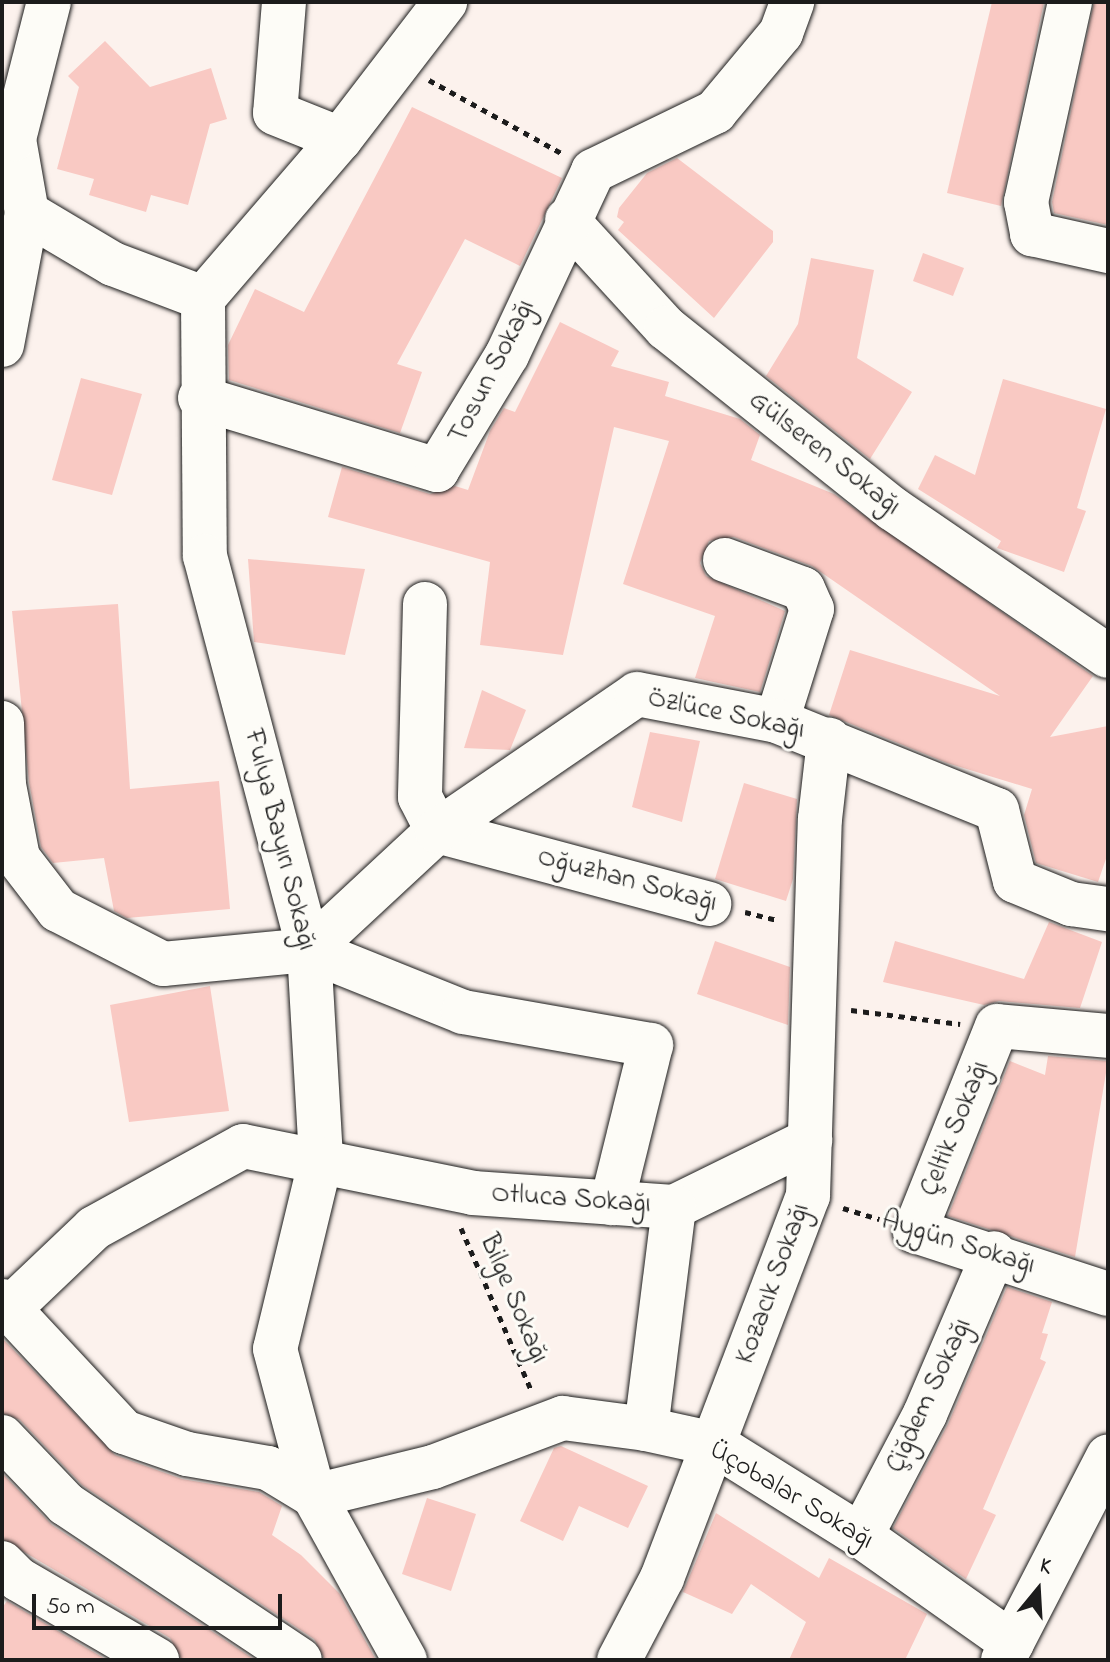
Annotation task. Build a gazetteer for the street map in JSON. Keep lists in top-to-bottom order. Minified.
{"streets":{"street":["Tosun Sokağı","Gülseren Sokağı","Özlüce Sokağı","Fulya Bayırı Sokağı","Oğuzhan Sokağı","Çeltik Sokağı","Otluca Sokağı","Aygün Sokağı","Kozacık Sokağı","Çiğdem Sokağı","Üçobalar Sokağı"],"path":["Bilge Sokağı"]},"crossings":[["Tosun Sokağı","Gülseren Sokağı"],["Tosun Sokağı","Fulya Bayırı Sokağı"],["Özlüce Sokağı","Fulya Bayırı Sokağı"],["Özlüce Sokağı","Oğuzhan Sokağı"],["Özlüce Sokağı","Kozacık Sokağı"],["Fulya Bayırı Sokağı","Otluca Sokağı"],["Fulya Bayırı Sokağı","Üçobalar Sokağı"],["Oğuzhan Sokağı","Kozacık Sokağı"],["Çeltik Sokağı","Aygün Sokağı"],["Otluca Sokağı","Kozacık Sokağı"],["Otluca Sokağı","Bilge Sokağı"],["Aygün Sokağı","Kozacık Sokağı"],["Aygün Sokağı","Çiğdem Sokağı"],["Kozacık Sokağı","Üçobalar Sokağı"],["Bilge Sokağı","Üçobalar Sokağı"],["Çiğdem Sokağı","Üçobalar Sokağı"]],"scale_bar":"50 m","north":"top"}
